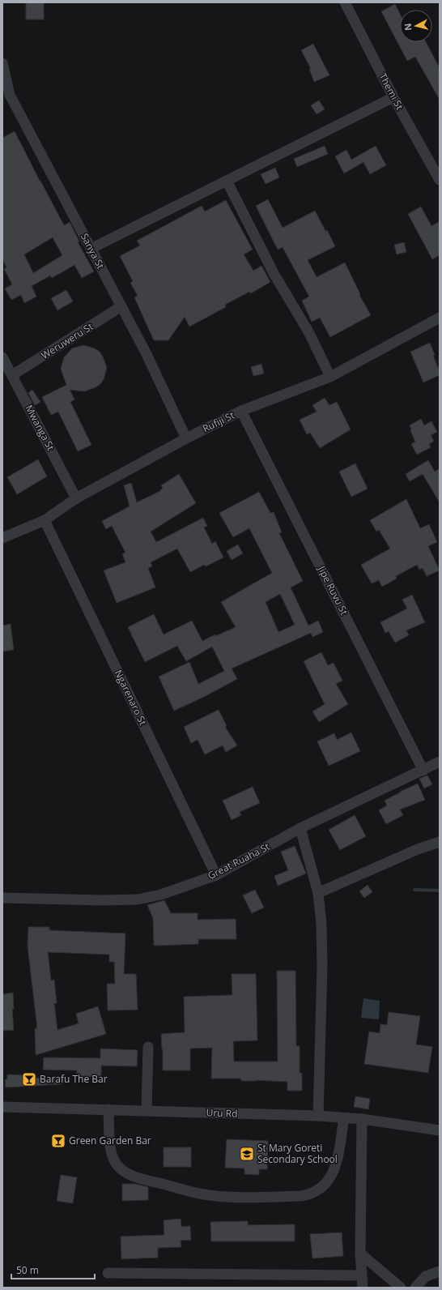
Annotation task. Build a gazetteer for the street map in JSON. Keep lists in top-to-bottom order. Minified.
{"streets":{"street":["Themi St","Sanya St","Weruweru St","Rufiji St","Mwanga St","Jipe Ruvu St","Ngarenaro St","Great Ruaha St","Uru Rd"]},"crossings":[["Sanya St","Weruweru St"],["Sanya St","Rufiji St"],["Weruweru St","Mwanga St"],["Rufiji St","Mwanga St"],["Rufiji St","Jipe Ruvu St"],["Rufiji St","Ngarenaro St"],["Jipe Ruvu St","Great Ruaha St"],["Ngarenaro St","Great Ruaha St"]],"places":{"bar":["Barafu The Bar","Green Garden Bar"],"school or university":["St Mary Goreti Secondary School"]},"scale_bar":"50 m","north":"left"}
